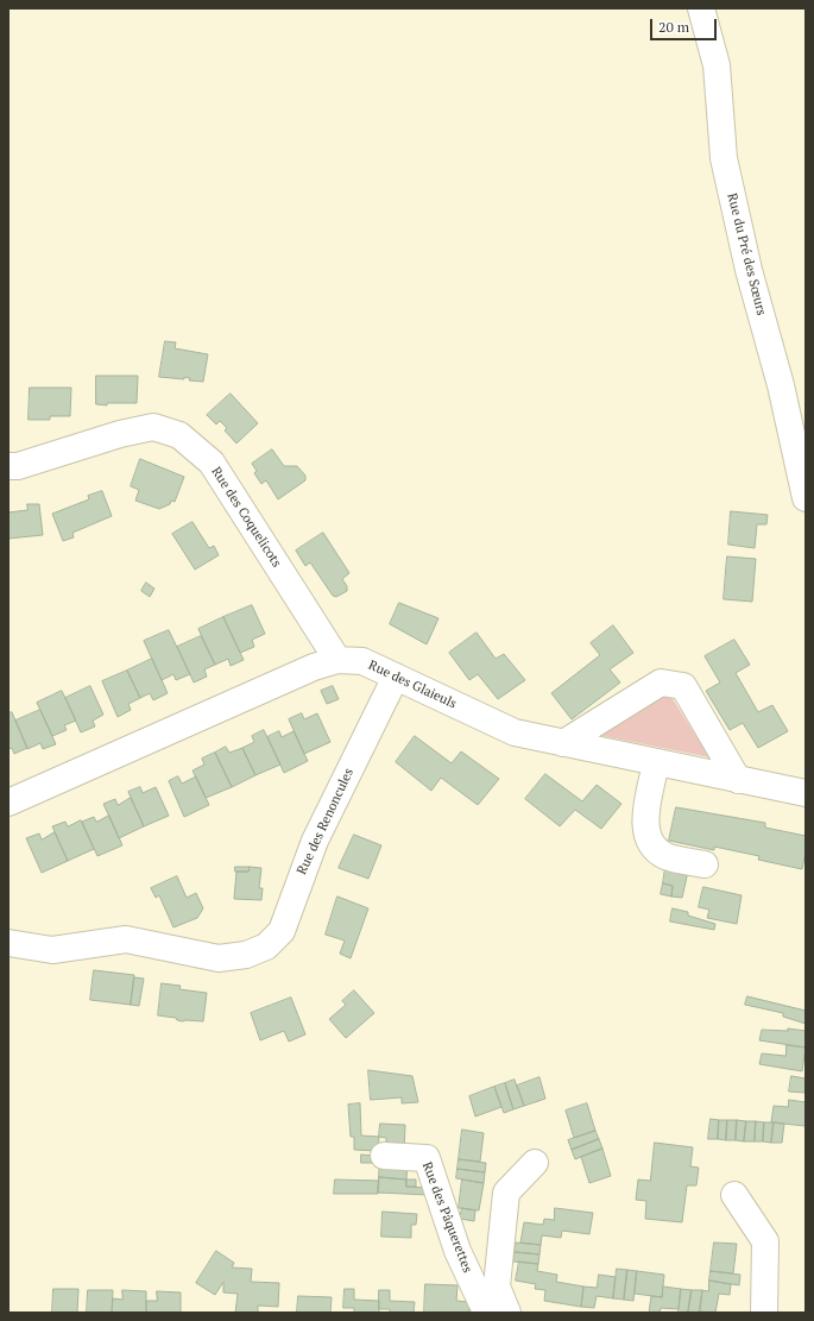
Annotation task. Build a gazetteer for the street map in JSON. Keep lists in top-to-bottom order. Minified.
{"streets":{"street":["Rue du Pré des Sœurs","Rue des Coquelicots","Rue des Glaieuls","Rue des Renoncules","Rue des Pâquerettes"]},"crossings":[["Rue des Coquelicots","Rue des Glaieuls"],["Rue des Glaieuls","Rue des Renoncules"]],"scale_bar":"20 m"}
